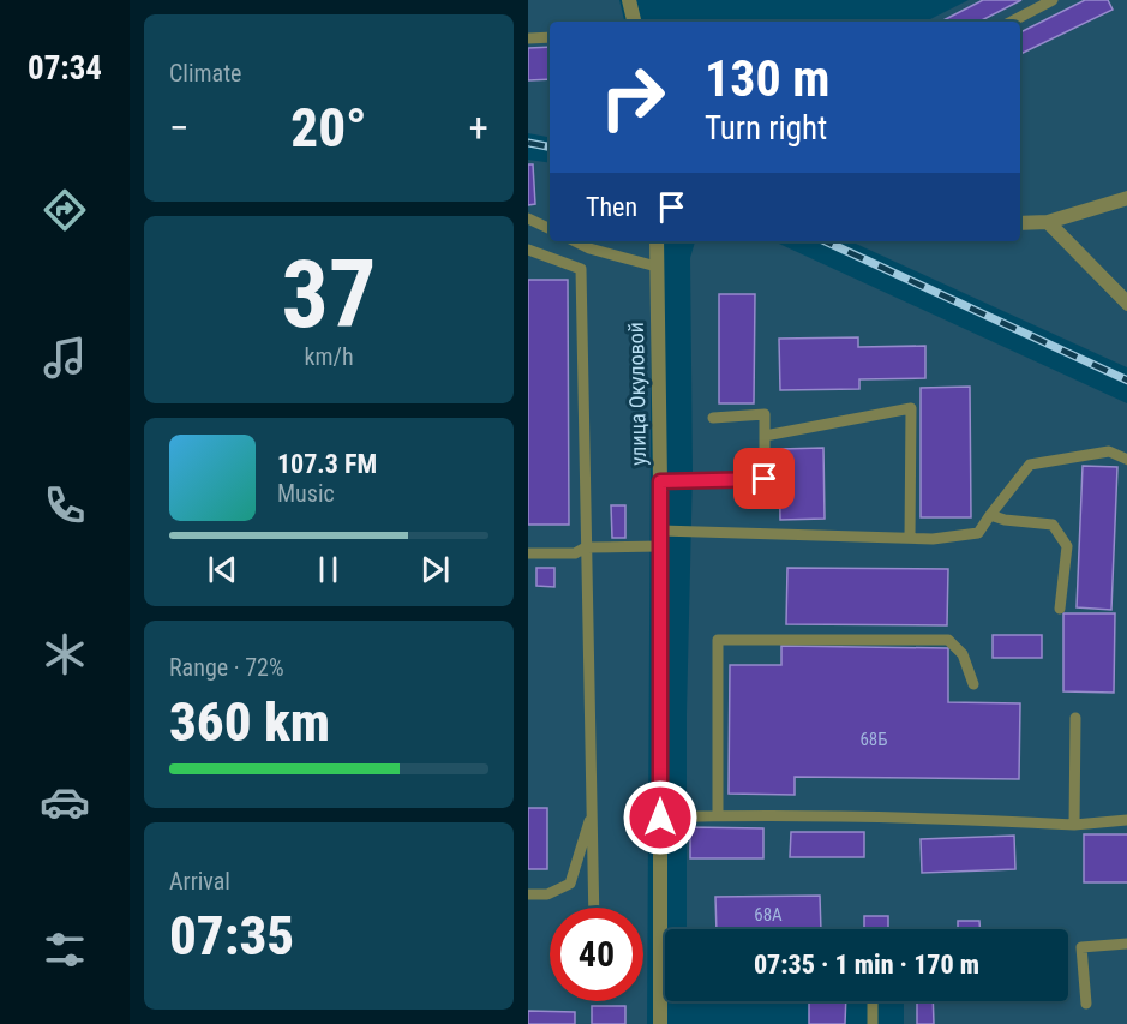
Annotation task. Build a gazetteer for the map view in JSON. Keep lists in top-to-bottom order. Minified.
{"streets":{"street":["улица Окуловой"]},"house_numbers":["68Б","68А"],"page":{"tabs":"07:34","tile":["Climate",["37","km/h"],["Range · 72%","360 km"],["Arrival","07:35"]],"turn":["130 m","Turn right"],"heat":["−","20°","+"],"then":"Then","song":["107.3 FM","Music"],"limit":"40","trip":"07:35 · 1 min · 170 m"}}
